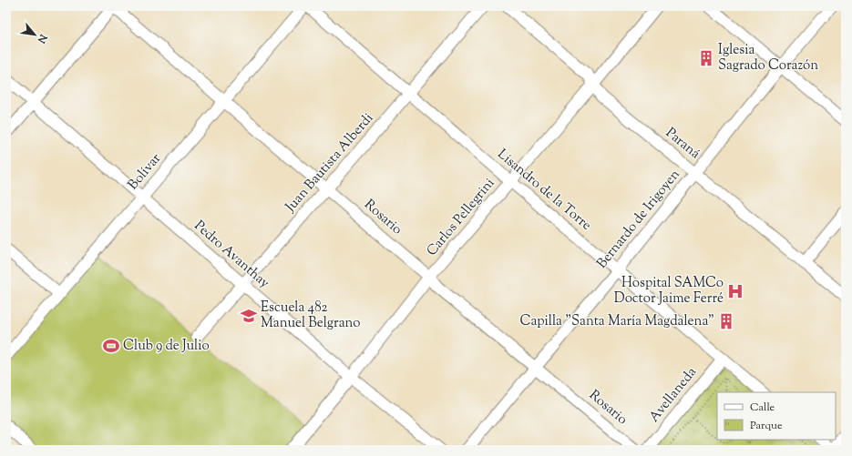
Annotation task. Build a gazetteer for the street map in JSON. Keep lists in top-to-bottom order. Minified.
{"streets":{"street":["Paraná","Juan Bautista Alberdi","Bolívar","Lisandro de la Torre","Rosario","Carlos Pellegrini","Bernardo de Irigoyen","Pedro Avanthay","Avellaneda"]},"crossings":[["Paraná","Carlos Pellegrini"],["Paraná","Bernardo de Irigoyen"],["Juan Bautista Alberdi","Lisandro de la Torre"],["Juan Bautista Alberdi","Rosario"],["Juan Bautista Alberdi","Pedro Avanthay"],["Bolívar","Rosario"],["Bolívar","Pedro Avanthay"],["Lisandro de la Torre","Carlos Pellegrini"],["Lisandro de la Torre","Bernardo de Irigoyen"],["Lisandro de la Torre","Avellaneda"],["Rosario","Carlos Pellegrini"],["Rosario","Bernardo de Irigoyen"],["Carlos Pellegrini","Pedro Avanthay"]],"places":{"building":["Iglesia Sagrado Corazón","Capilla \"Santa María Magdalena\""],"hospital":["Hospital SAMCo Doctor Jaime Ferré"],"school or university":["Escuela 482 Manuel Belgrano"],"sports":["Club 9 de Julio"]},"legend":["Calle","Parque"],"north":"bottom right"}
